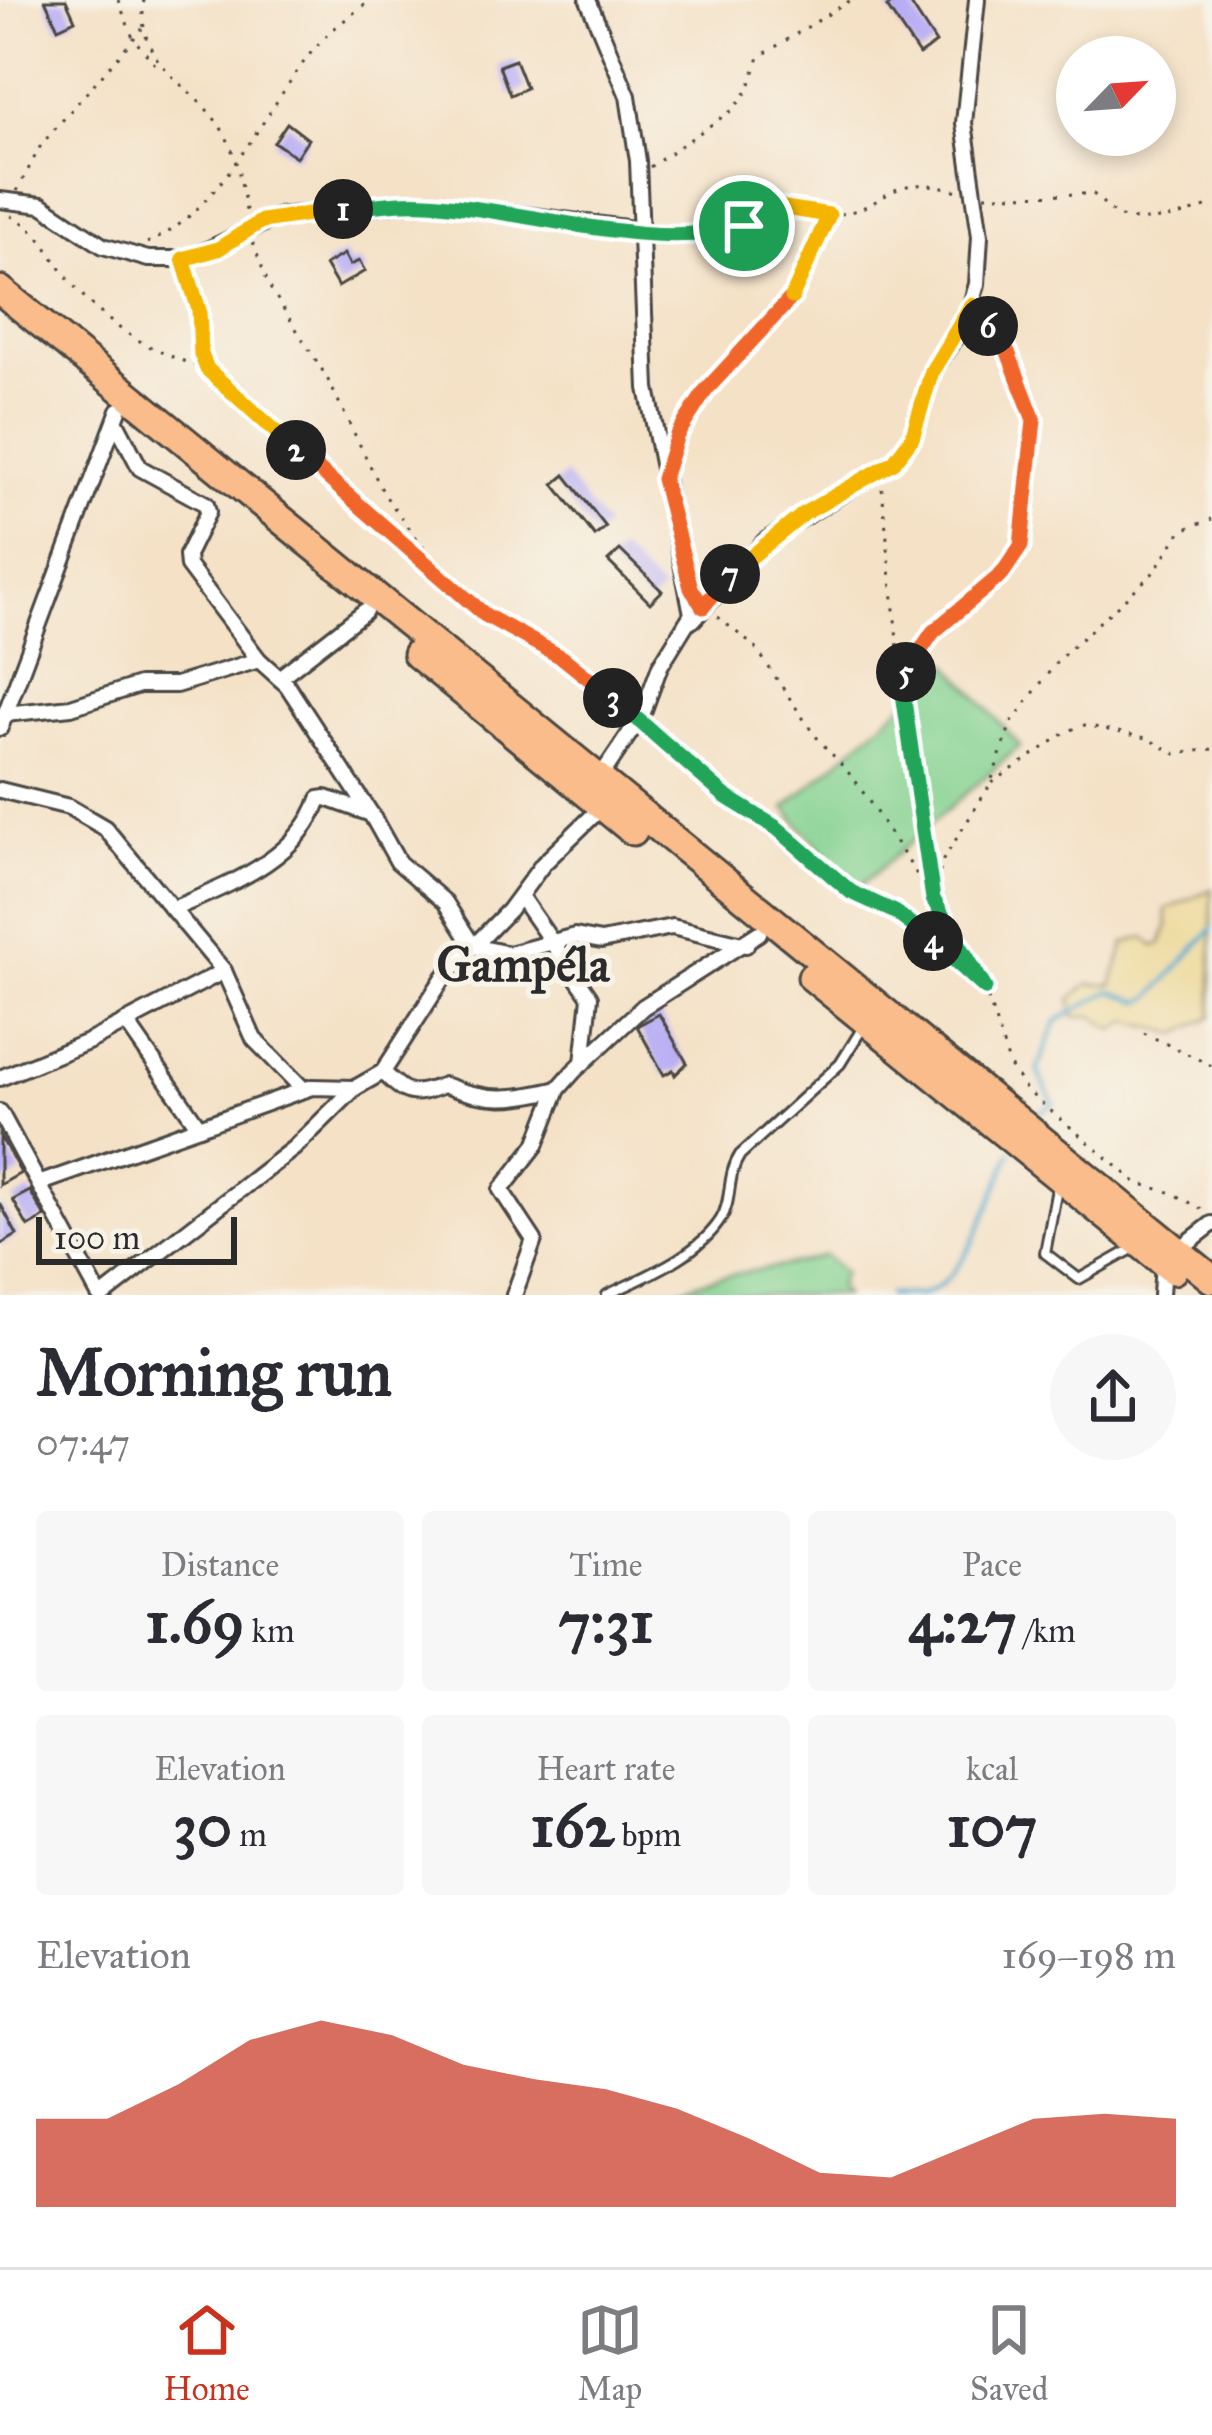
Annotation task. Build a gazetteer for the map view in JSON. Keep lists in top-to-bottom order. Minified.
{"districts":["Gampéla"],"scale_bar":"100 m","north":"top right","page":{"pins":["1","6","2","7","5","3","4"],"scale":"100 m","heading":["Morning run","07:47"],"stats":[["Distance","1.69 km"],["Time","7:31"],["Pace","4:27 /km"],["Elevation","30 m"],["Heart rate","162 bpm"],["kcal","107"]],"chart":["Elevation","169–198 m"],"tabs":["Home","Map","Saved"]}}
